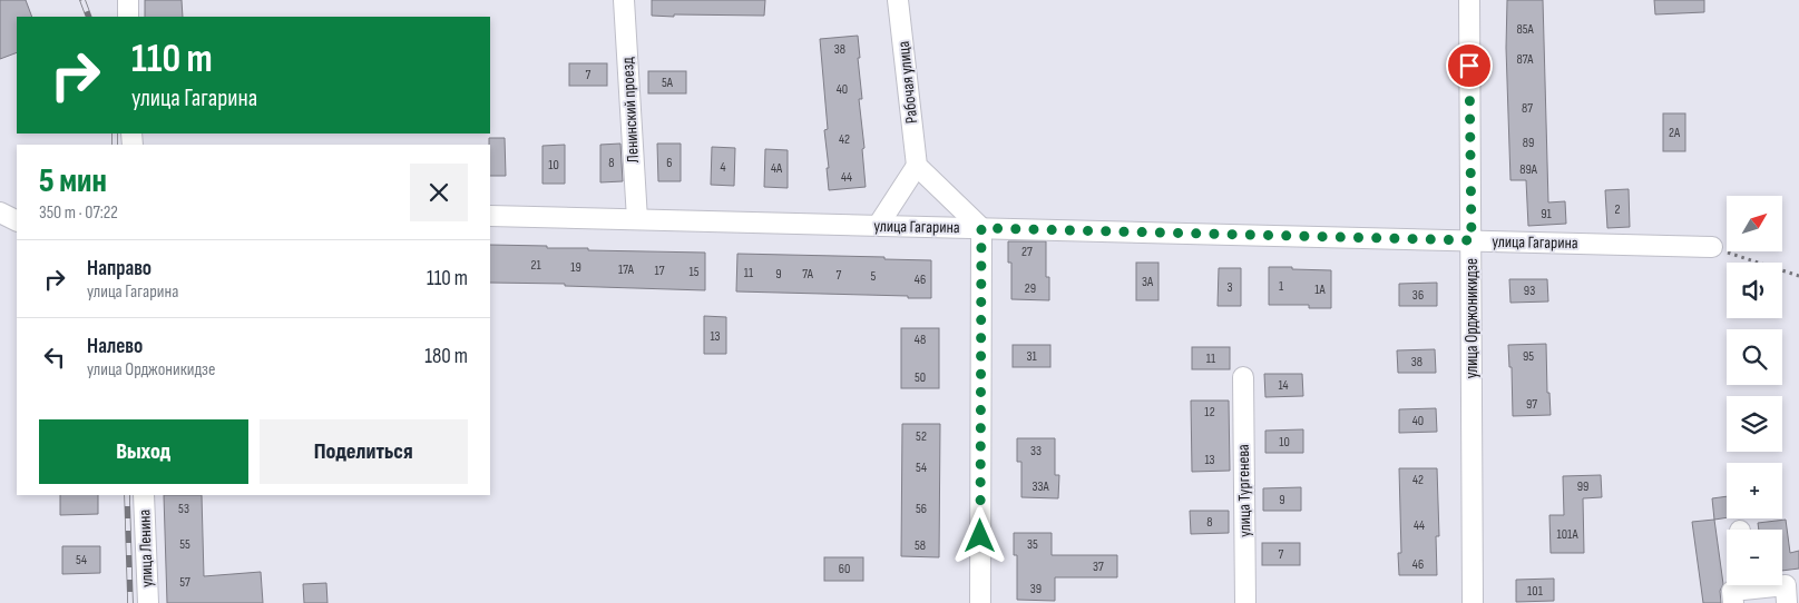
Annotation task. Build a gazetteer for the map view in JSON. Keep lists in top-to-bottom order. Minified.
{"streets":{"street":["Рабочая улица","Ленинский проезд","улица Гагарина","улица Орджоникидзе","улица Тургенева","улица Ленина"]},"crossings":[["Ленинский проезд","улица Гагарина"],["улица Гагарина","улица Орджоникидзе"]],"house_numbers":["85А","38","87А","7","5А","40","87","2А","42","89","8","6","10","4","4А","89А","44","2","91","27","21","19","17А","17","15","11","9","7А","7","5","46","3А","1","3","29","1А","93","36","13","48","31","95","11","38","50","14","97","12","40","52","10","33","13","54","42","33А","99","9","53","56","8","44","101А","55","35","58","7","54","46","37","60","57","39","101"],"north":"top right","page":{"turn":["110 m","улица Гагарина"],"heading":["5 мин","350 m · 07:22"],"map_buttons":["+","−"],"list":[{"name":"Направо","note":"улица Гагарина","value":"110 m"},{"name":"Налево","note":"улица Орджоникидзе","value":"180 m"}],"buttons":["Выход","Поделиться"]}}
